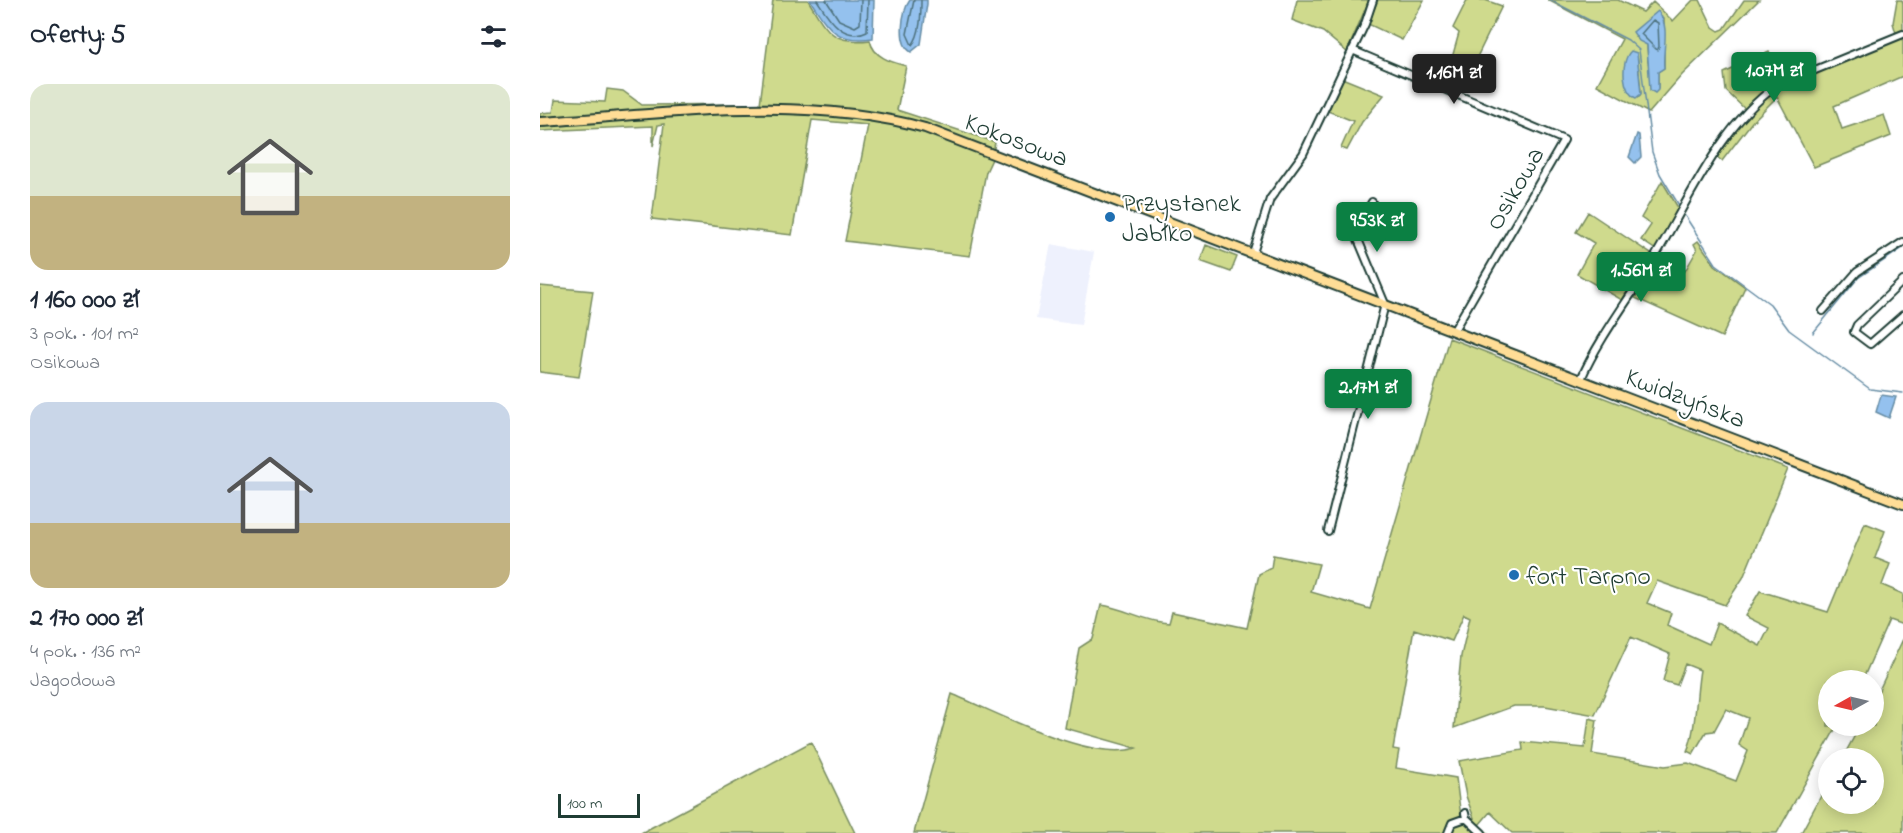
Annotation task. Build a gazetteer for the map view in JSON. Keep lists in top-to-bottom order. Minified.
{"streets":{"main road":["Kokosowa","Kwidzyńska"],"street":["Osikowa"]},"crossings":[["Kokosowa","Osikowa"],["Kokosowa","Kwidzyńska"],["Osikowa","Kwidzyńska"]],"places":["Przystanek Jabłko","fort Tarpno"],"scale_bar":"100 m","north":"left","page":{"heading":"Oferty: 5","price":["1.07M zł","1.16M zł","953K zł","1.56M zł","2.17M zł"],"list":[{"name":"1 160 000 zł","note":"3 pok. · 101 m² · Osikowa"},{"name":"2 170 000 zł","note":"4 pok. · 136 m² · Jagodowa"}],"scale":"100 m"}}
